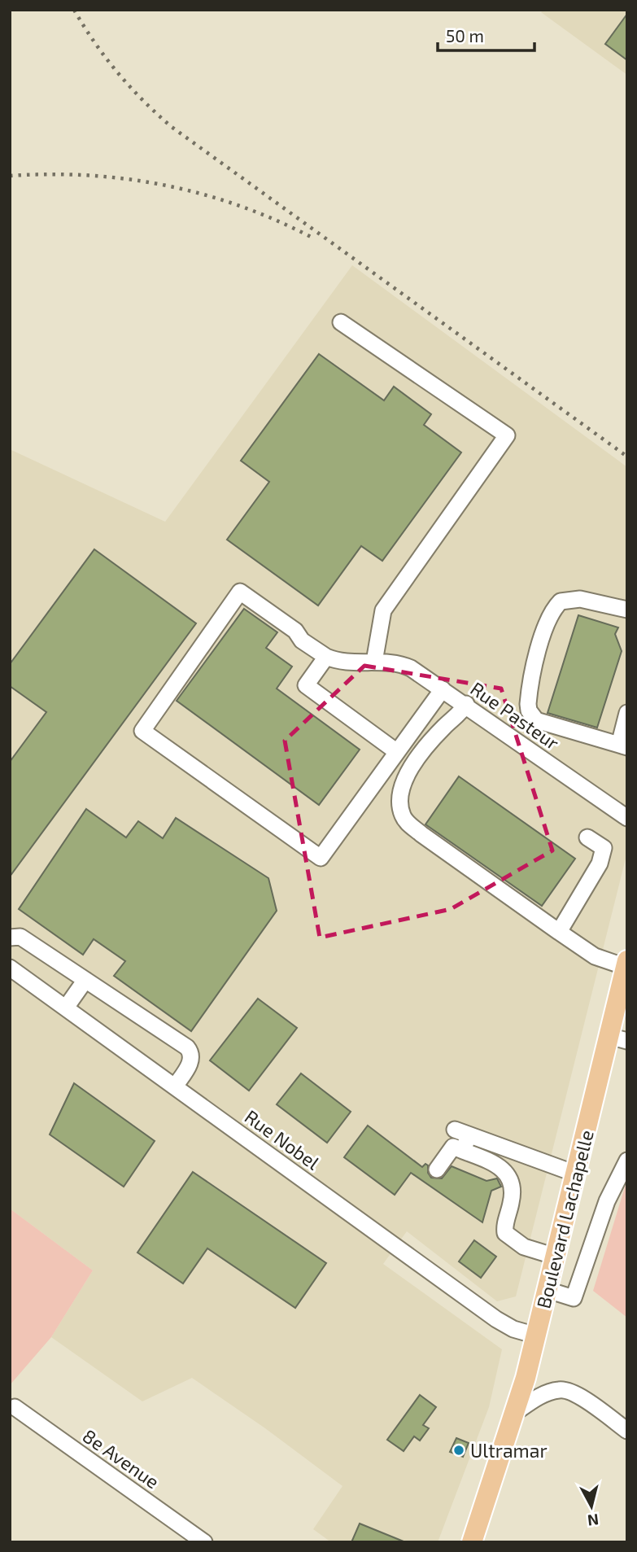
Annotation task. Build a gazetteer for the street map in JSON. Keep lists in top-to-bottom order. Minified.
{"streets":{"main road":["Boulevard Lachapelle"],"street":["Rue Pasteur","Rue Nobel","8e Avenue"]},"crossings":[["Rue Nobel","Boulevard Lachapelle"]],"places":["Ultramar"],"scale_bar":"50 m","north":"bottom"}
